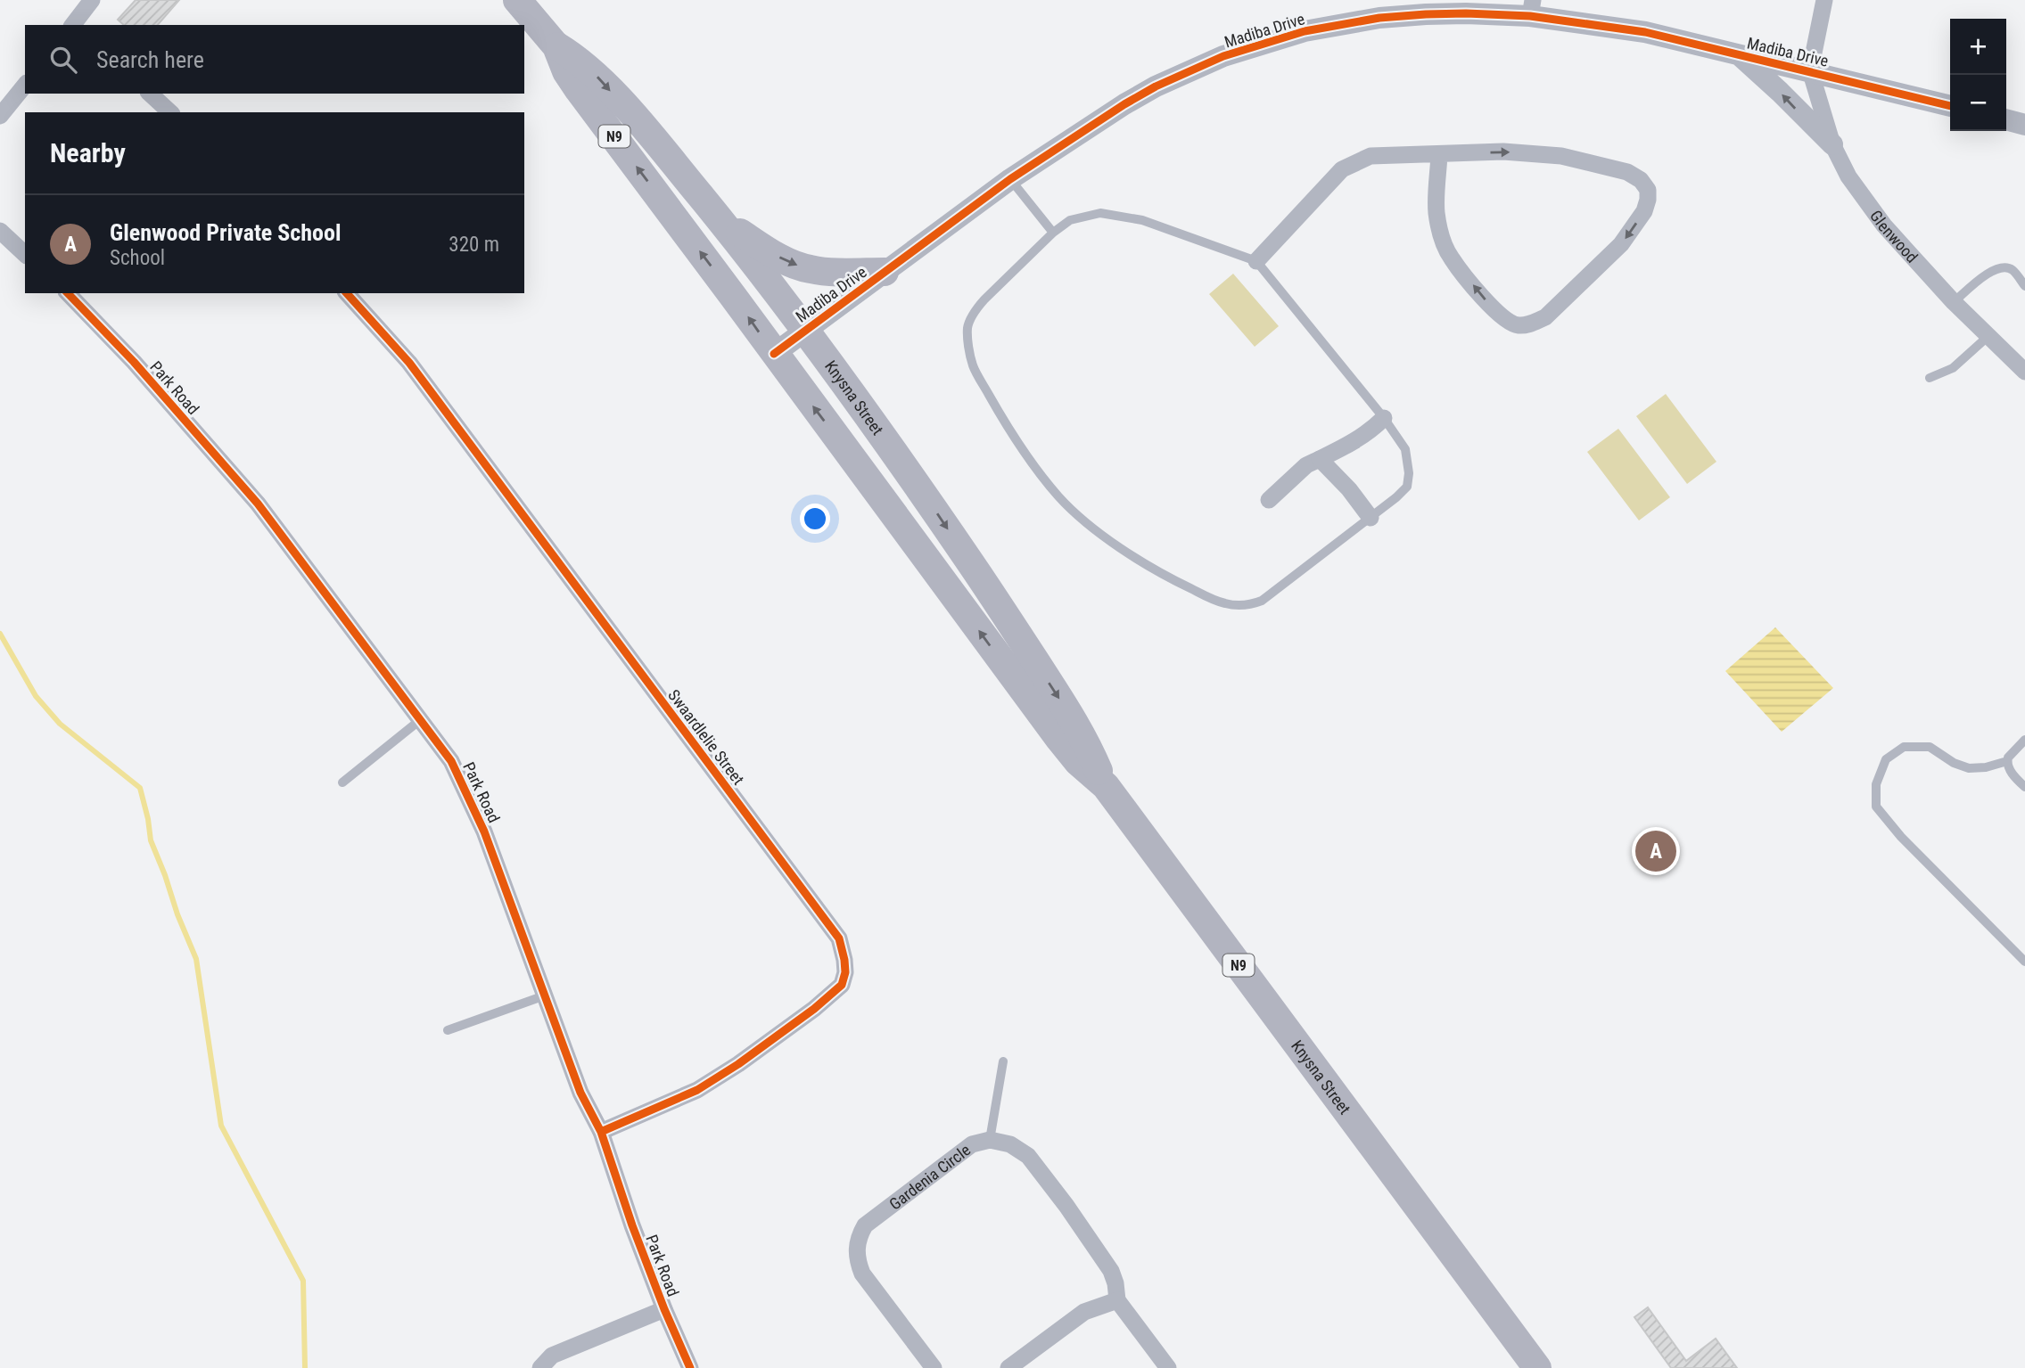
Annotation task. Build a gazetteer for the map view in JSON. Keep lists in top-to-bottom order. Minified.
{"streets":{"highway":["N9","Knysna Street"],"street":["Madiba Drive","Glenwood","Park Road","Swaardlelie Street","Gardenia Circle"]},"crossings":[["Madiba Drive","Glenwood"],["Madiba Drive","Knysna Street"],["Park Road","Swaardlelie Street"]],"page":{"map_buttons":["+","−"],"search":"Search here","heading":"Nearby","list":[{"mark":"A","name":"Glenwood Private School","note":"School","value":"320 m"}],"pins":"A"}}
